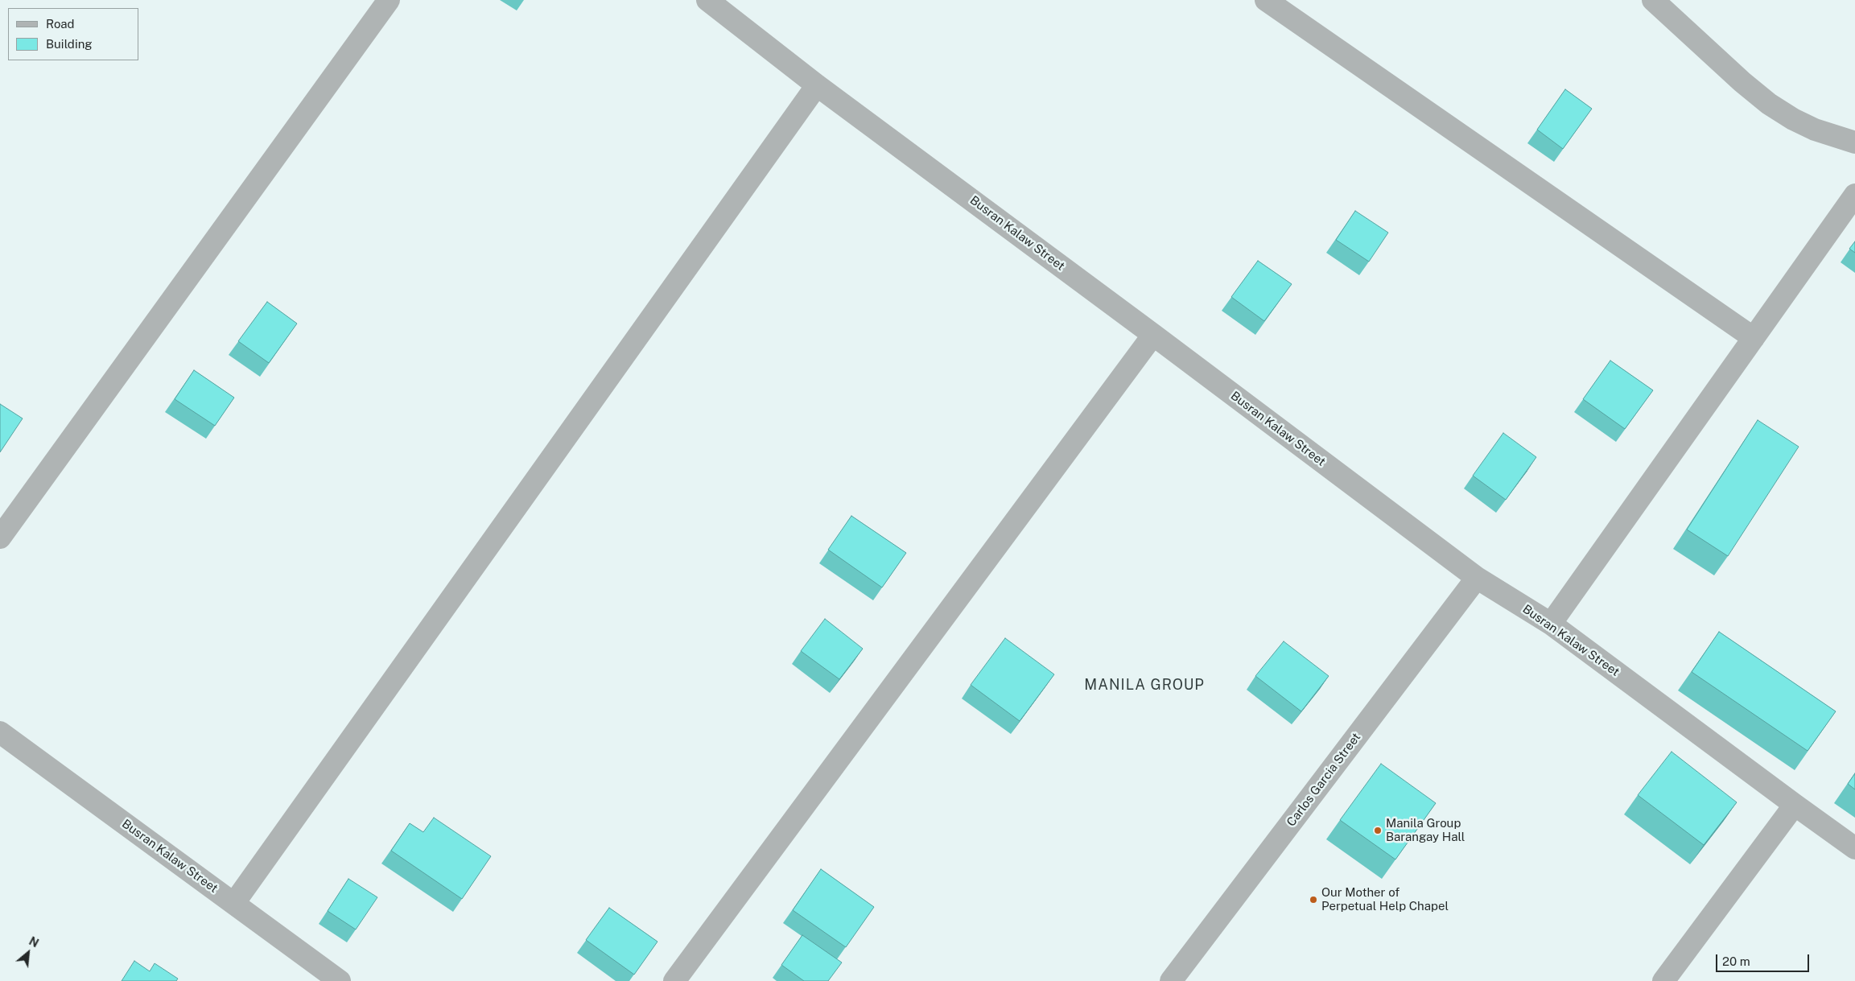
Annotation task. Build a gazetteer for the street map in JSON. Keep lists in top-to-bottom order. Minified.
{"streets":{"street":["Busran Kalaw Street","Carlos Garcia Street"]},"crossings":[["Busran Kalaw Street","Carlos Garcia Street"]],"districts":["MANILA GROUP"],"places":["Manila Group Barangay Hall","Our Mother of Perpetual Help Chapel"],"legend":["Road","Building"],"scale_bar":"20 m","north":"top right"}
